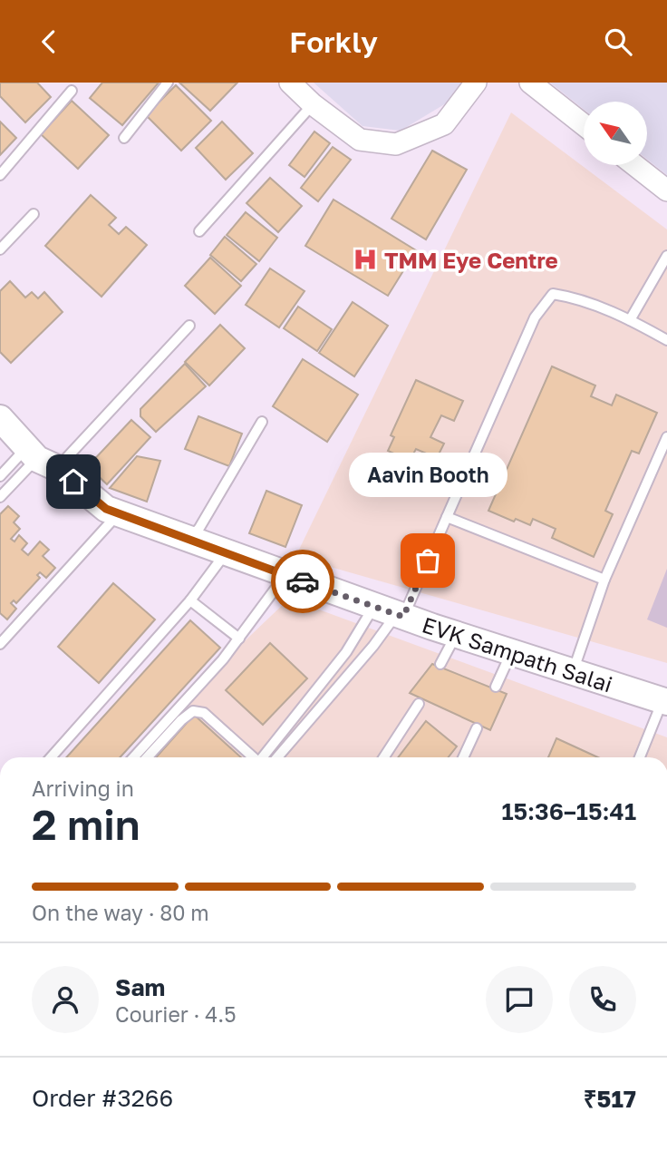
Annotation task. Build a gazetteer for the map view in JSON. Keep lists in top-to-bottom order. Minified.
{"streets":{"street":["EVK Sampath Salai"]},"places":{"hospital":["TMM Eye Centre"],"other":["Aavin Booth"]},"north":"top left","page":{"header":"Forkly","bubble":"Aavin Booth","heading":["2 min","Arriving in","15:36–15:41"],"panel":["Sam","Courier · 4.5","Order #3266","₹517"],"bar":"On the way · 80 m"}}
